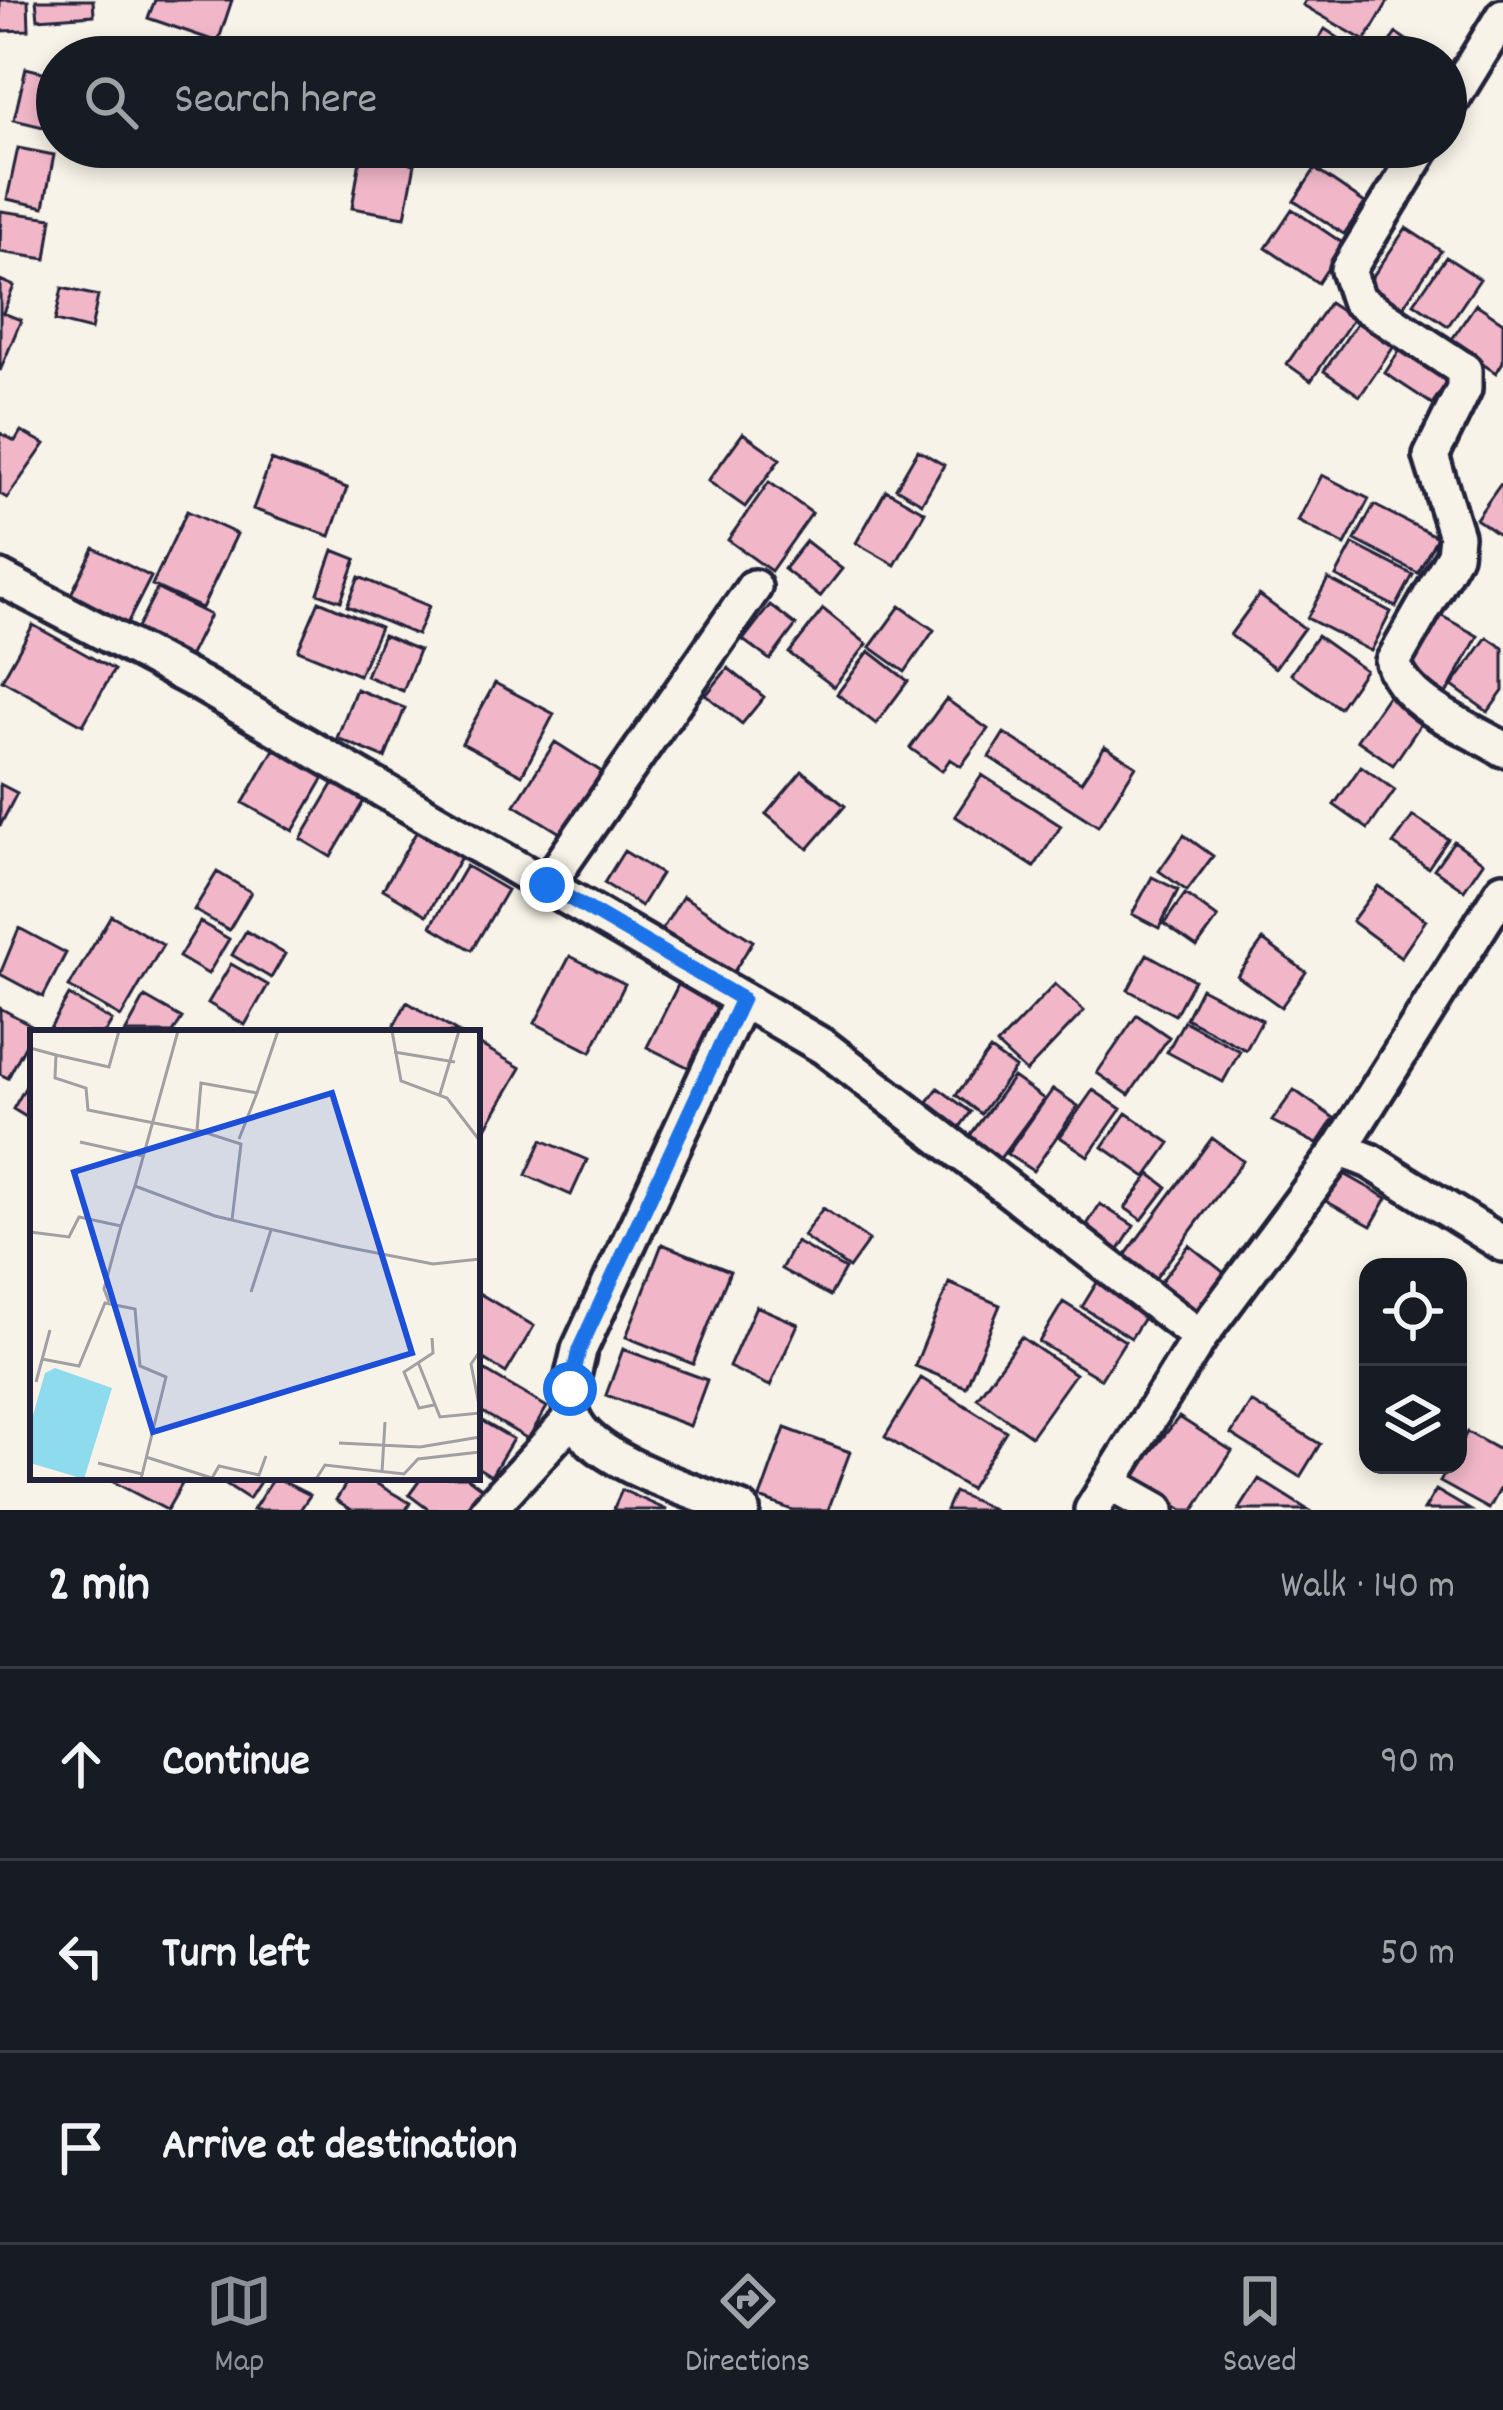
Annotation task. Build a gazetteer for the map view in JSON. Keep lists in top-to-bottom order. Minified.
{"page":{"search":"Search here","heading":["2 min","Walk · 140 m"],"list":[["Continue","90 m"],["Turn left","50 m"],"Arrive at destination"],"nav":["Map","Directions","Saved"]}}
